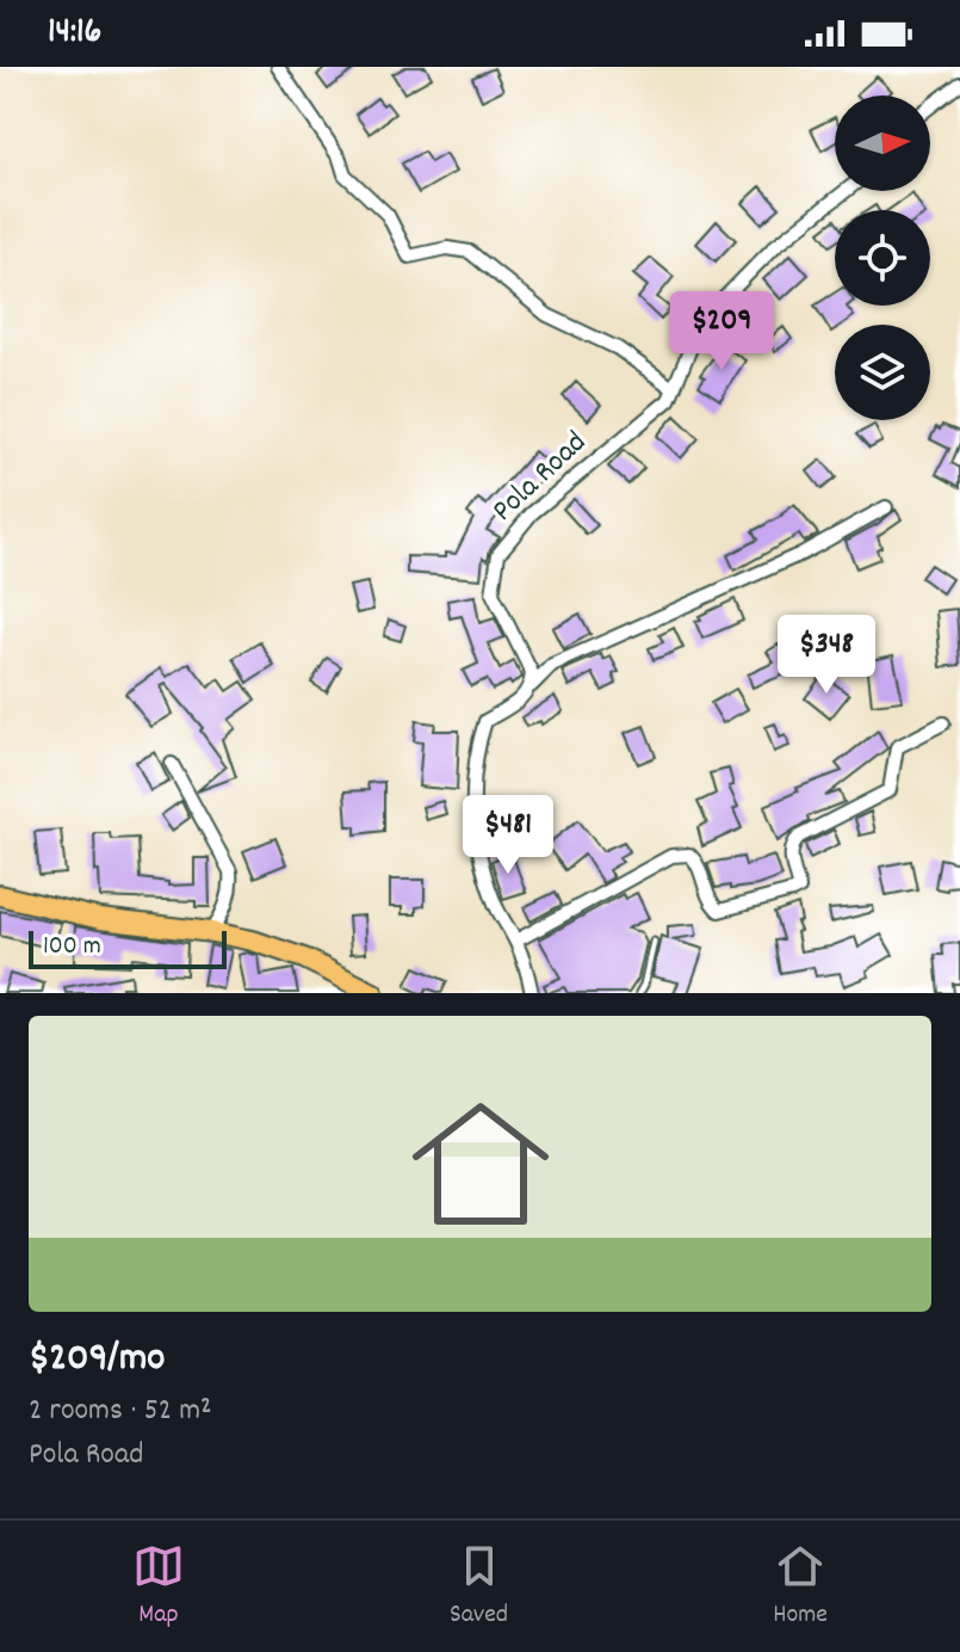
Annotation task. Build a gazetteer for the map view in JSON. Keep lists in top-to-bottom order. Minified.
{"streets":{"street":["Pola Road"]},"scale_bar":"100 m","north":"right","page":{"status":"14:16","price":["$209","$348","$481"],"scale":"100 m","list":[{"name":"$209/mo","note":"2 rooms · 52 m² · Pola Road"}],"tabs":["Map","Saved","Home"]}}
